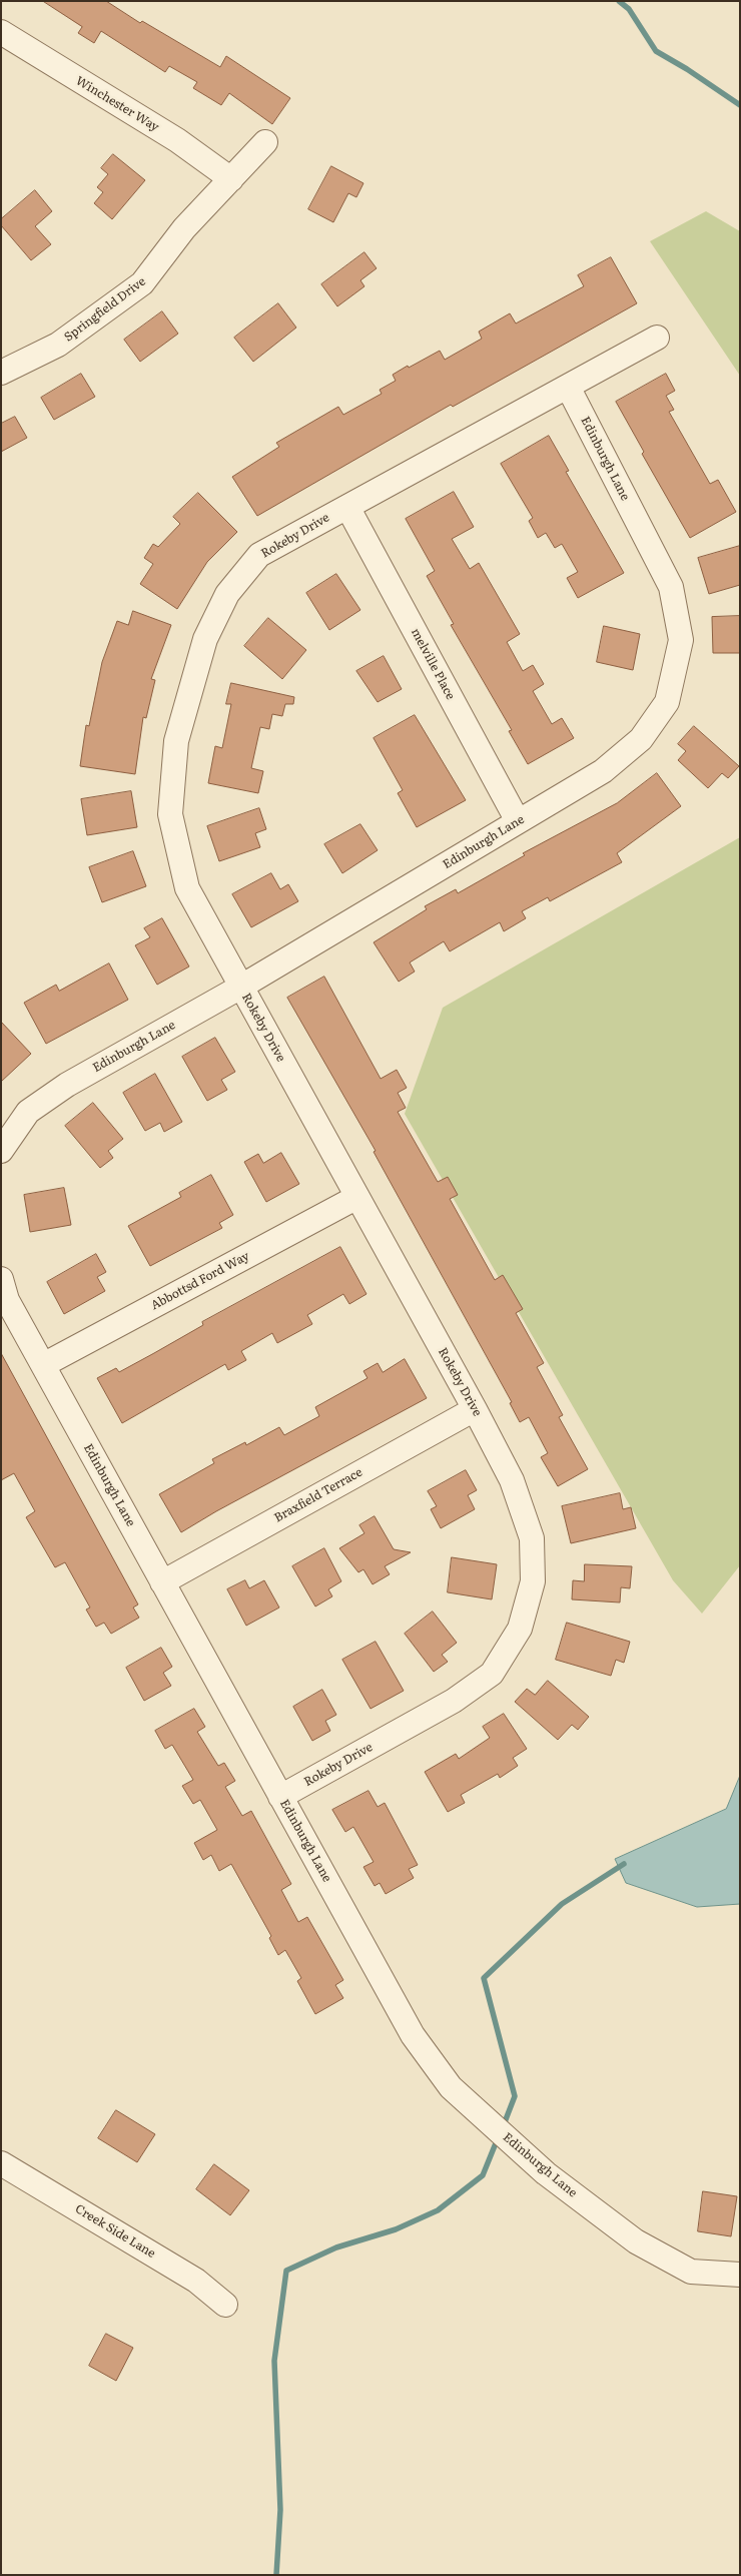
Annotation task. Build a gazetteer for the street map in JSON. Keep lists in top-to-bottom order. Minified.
{"streets":{"street":["Winchester Way","Springfield Drive","Edinburgh Lane","Rokeby Drive","melville Place","Abbottsd Ford Way","Braxfield Terrace","Creek Side Lane"]},"crossings":[["Winchester Way","Springfield Drive"],["Edinburgh Lane","Rokeby Drive"],["Edinburgh Lane","melville Place"],["Edinburgh Lane","Abbottsd Ford Way"],["Edinburgh Lane","Braxfield Terrace"],["Rokeby Drive","melville Place"],["Rokeby Drive","Abbottsd Ford Way"],["Rokeby Drive","Braxfield Terrace"]]}
